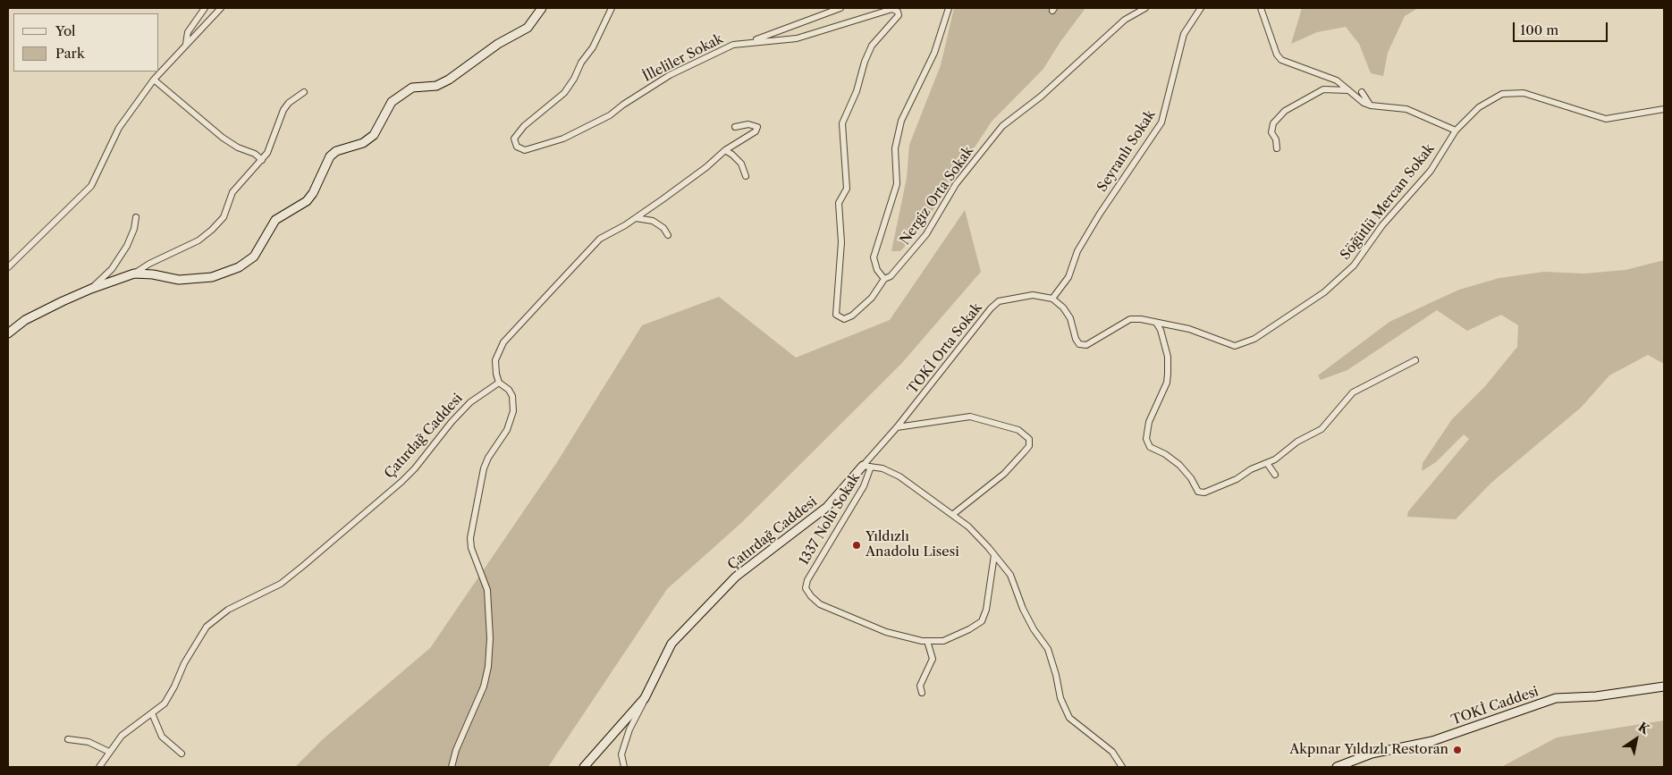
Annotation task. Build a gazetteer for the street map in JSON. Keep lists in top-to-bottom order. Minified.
{"streets":{"street":["İlleliler Sokak","Seyranlı Sokak","Nergiz Orta Sokak","Söğütlü Mercan Sokak","TOKİ Orta Sokak","Çatırdağ Caddesi","1337 Nolu Sokak","TOKİ Caddesi"]},"crossings":[["İlleliler Sokak","Nergiz Orta Sokak"],["Seyranlı Sokak","TOKİ Orta Sokak"],["TOKİ Orta Sokak","Çatırdağ Caddesi"]],"places":["Yıldızlı Anadolu Lisesi","Akpınar Yıldızlı Restoran"],"legend":["Yol","Park"],"scale_bar":"100 m","north":"top right"}
